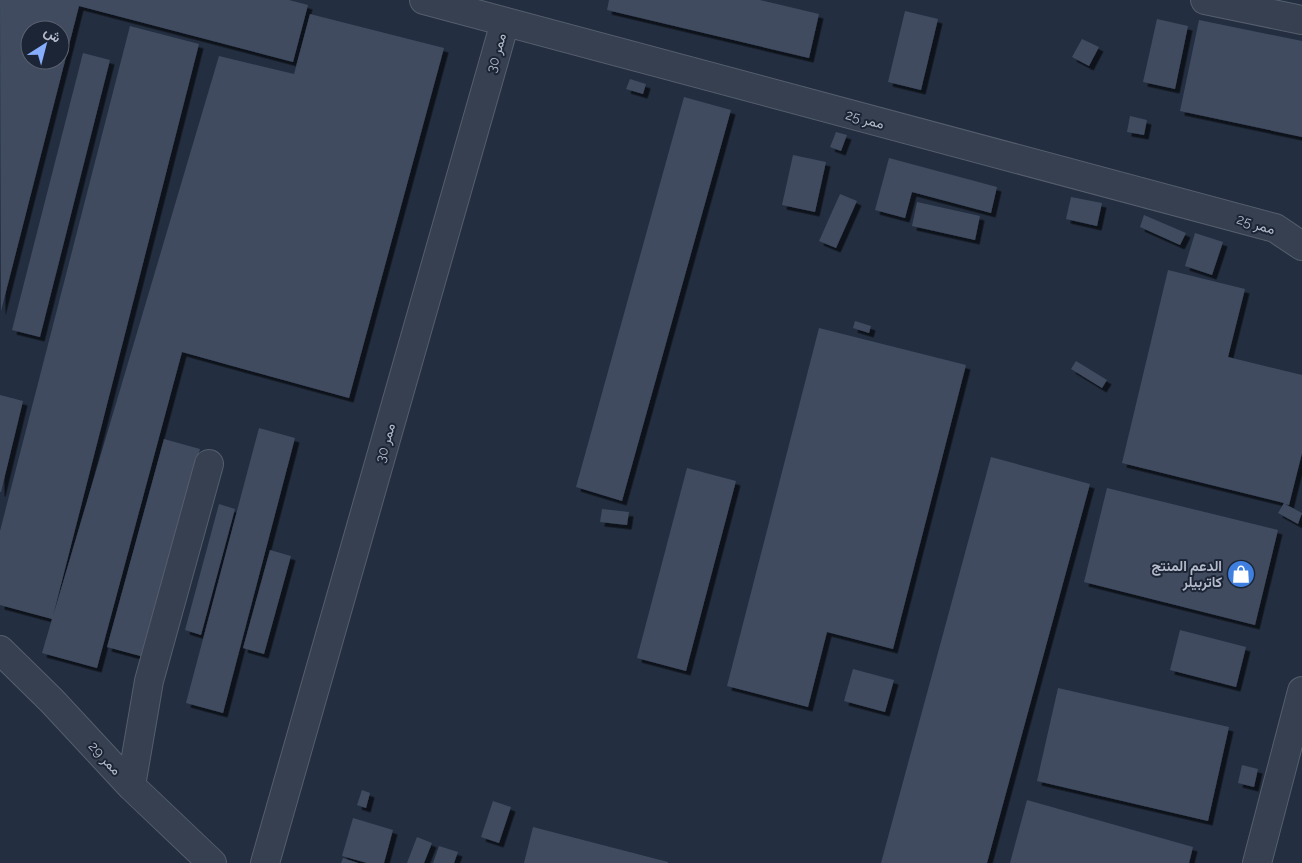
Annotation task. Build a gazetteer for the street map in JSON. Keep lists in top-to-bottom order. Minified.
{"streets":{"lane":["ممر 30","ممر 25","ممر 29"]},"crossings":[["ممر 30","ممر 25"]],"places":{"shop":["الدعم المنتج كاتربيلر"]},"north":"top right"}
